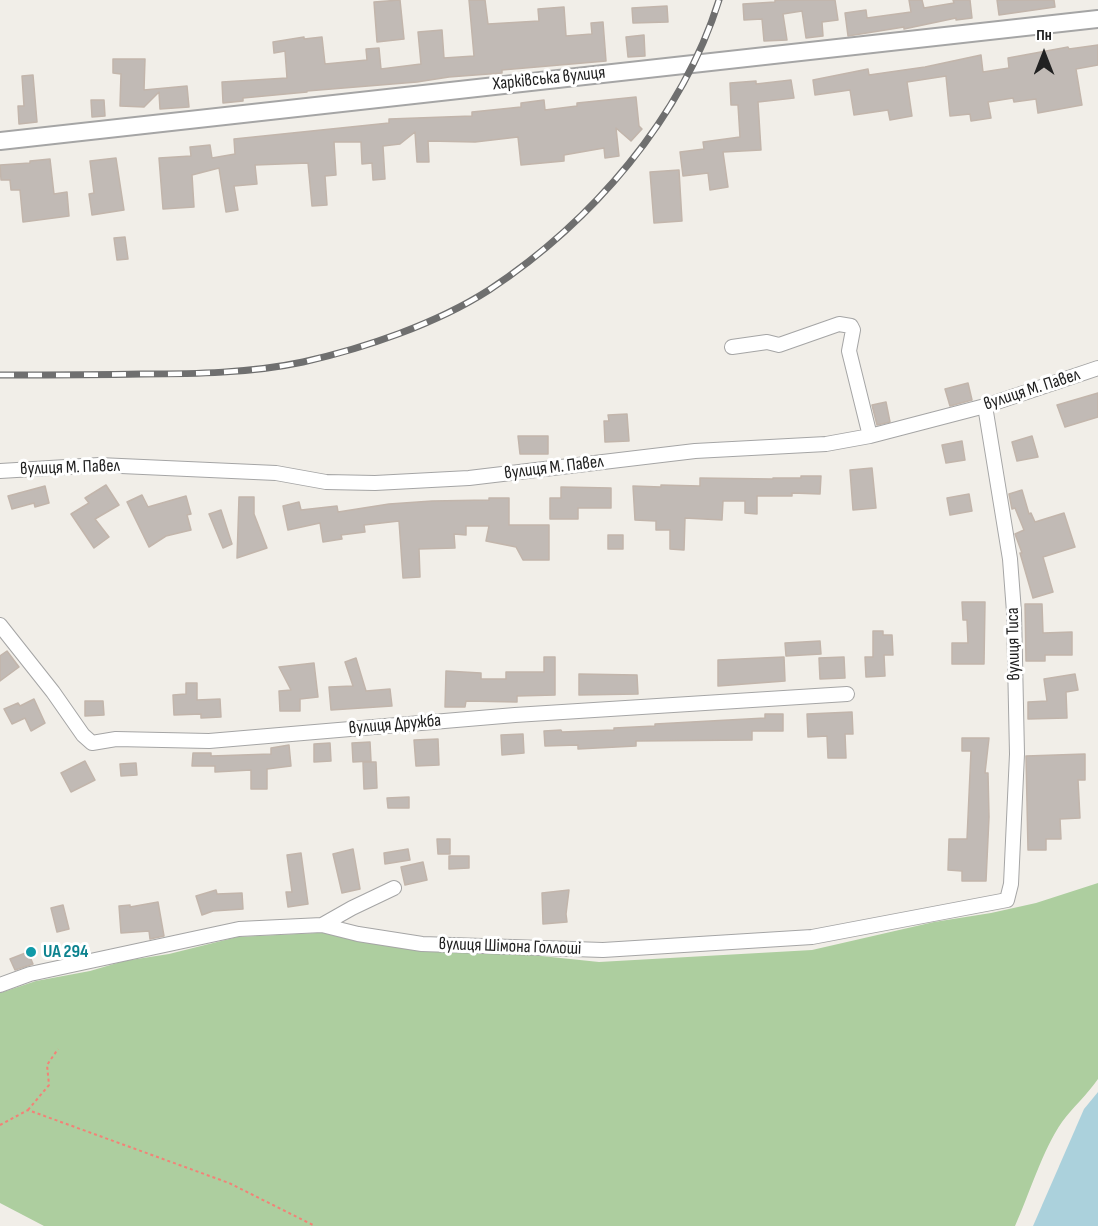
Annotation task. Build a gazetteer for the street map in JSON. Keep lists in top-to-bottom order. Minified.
{"streets":{"street":["Харківська вулиця","вулиця М. Павел","вулиця Тиса","вулиця Дружба","вулиця Шімона Голлоші"]},"crossings":[["вулиця М. Павел","вулиця Тиса"],["вулиця Тиса","вулиця Шімона Голлоші"]],"places":["UA 294"],"north":"top"}
